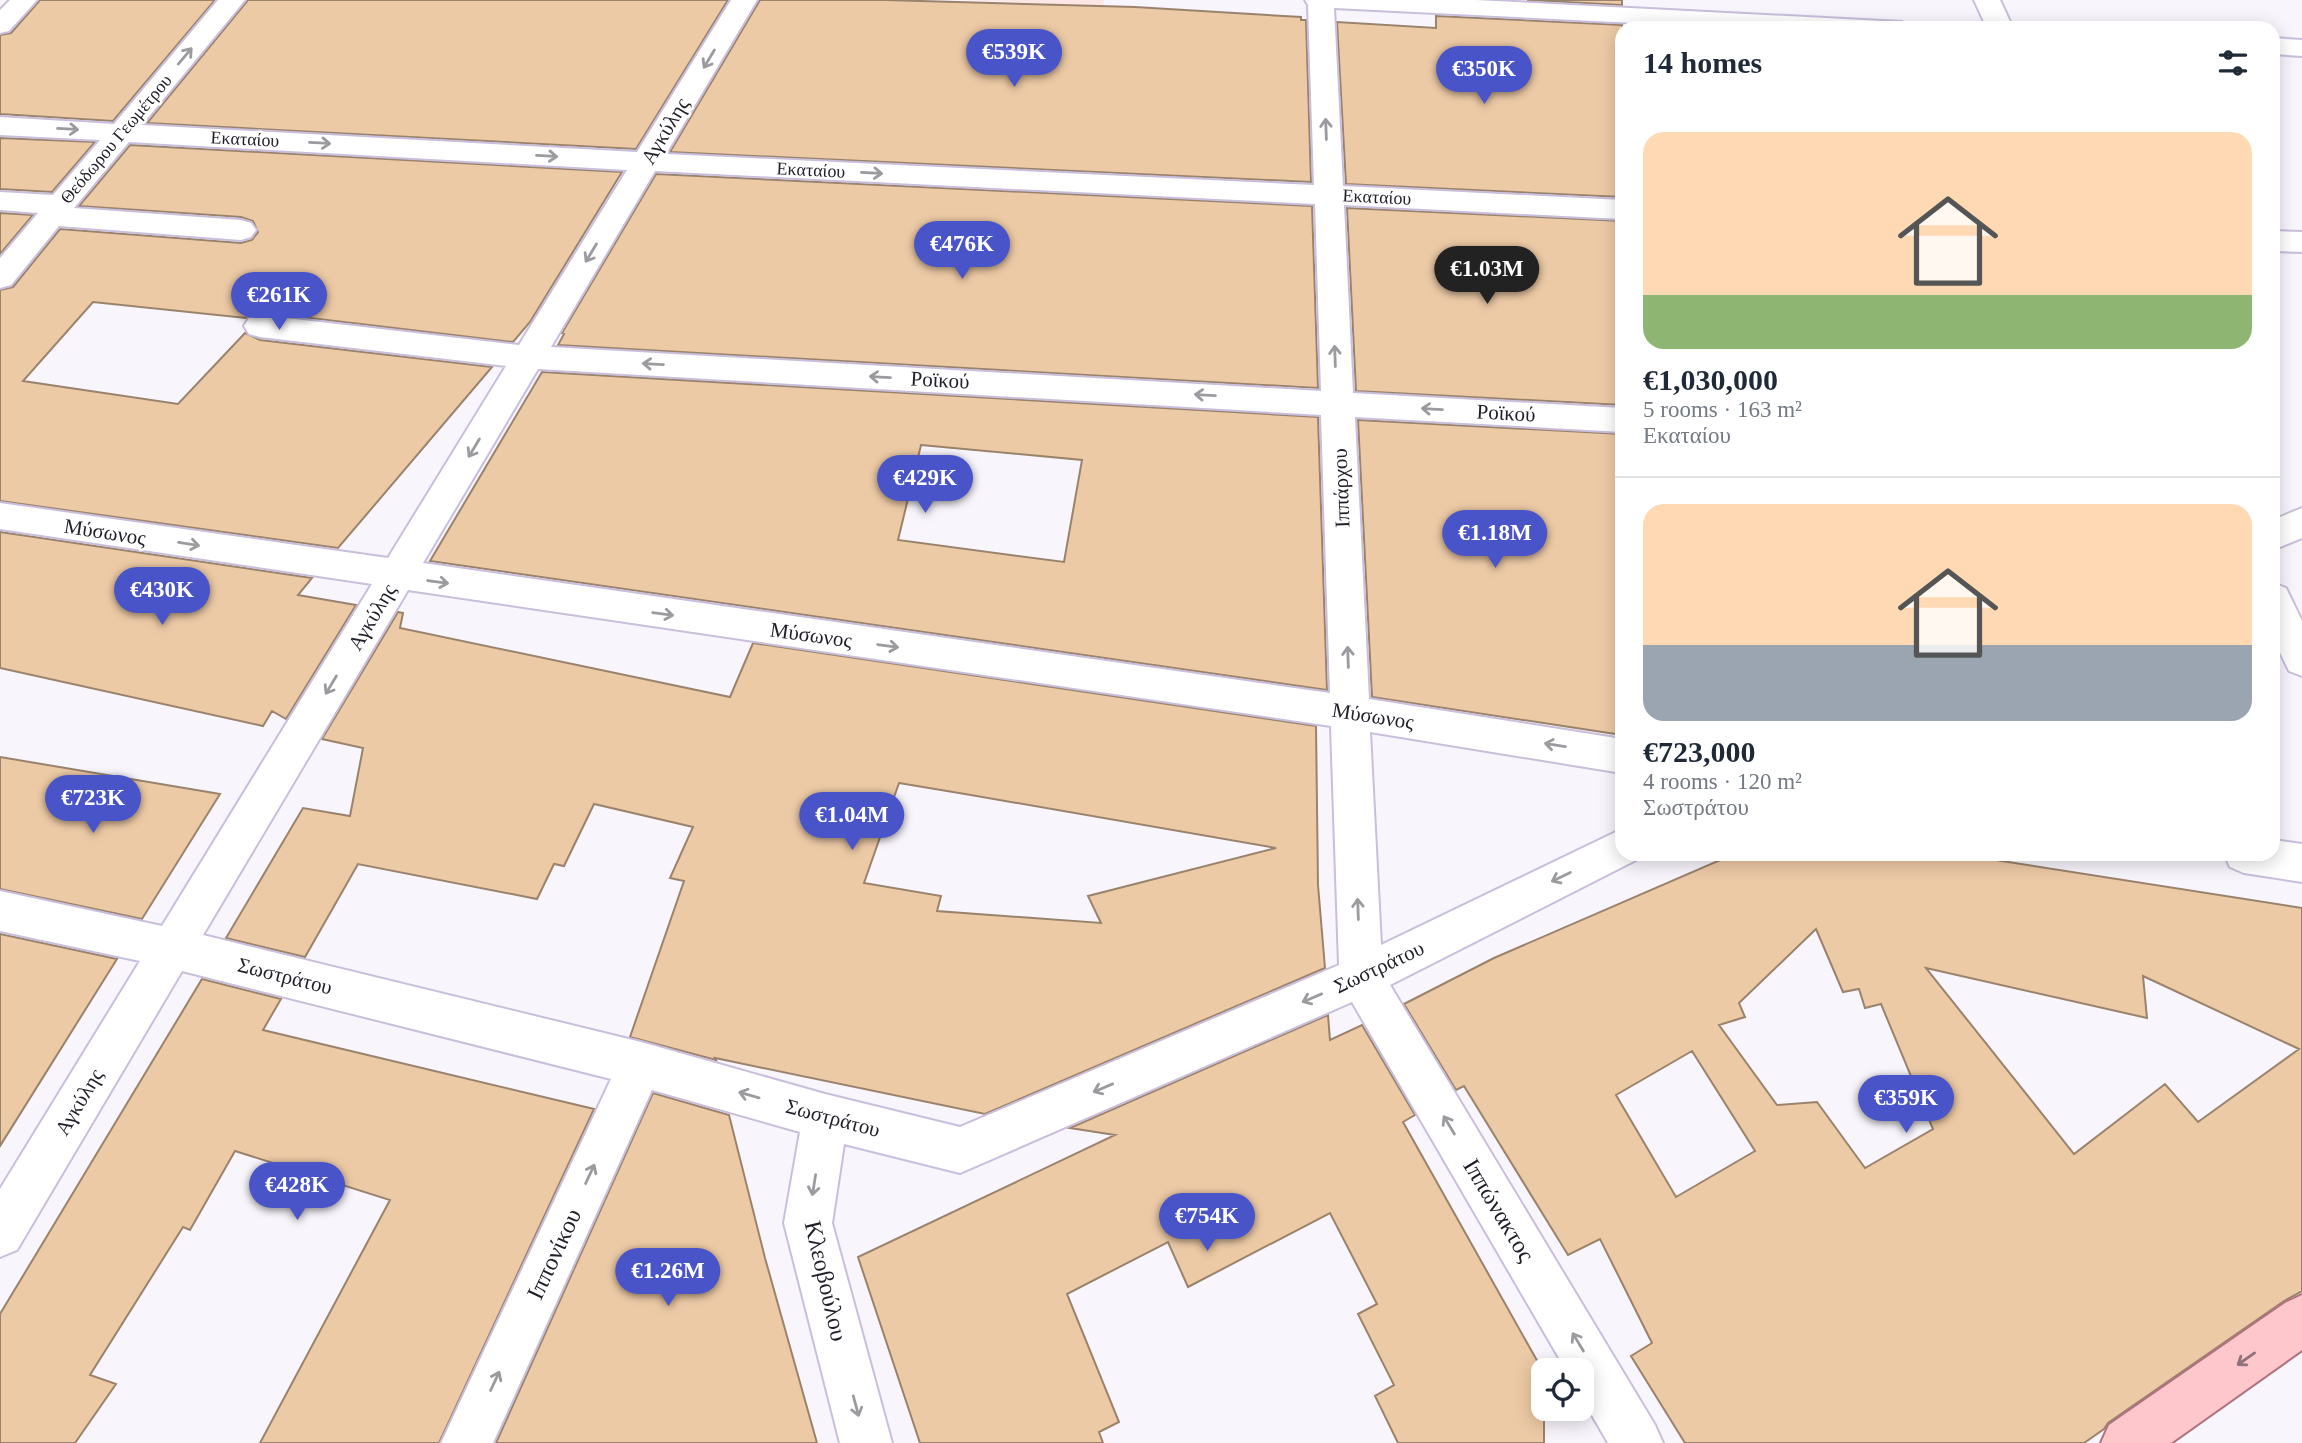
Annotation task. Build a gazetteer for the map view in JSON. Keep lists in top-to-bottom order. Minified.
{"streets":{"street":["Αγκύλης","Θεόδωρου Γεωμέτρου","Εκαταίου","Ροϊκού","Ιππάρχου","Μύσωνος","Σωστράτου","Ιππώνακτος","Ιππονίκου","Κλεοβούλου"]},"crossings":[["Αγκύλης","Εκαταίου"],["Αγκύλης","Ροϊκού"],["Αγκύλης","Μύσωνος"],["Αγκύλης","Σωστράτου"],["Θεόδωρου Γεωμέτρου","Εκαταίου"],["Εκαταίου","Ιππάρχου"],["Ροϊκού","Ιππάρχου"],["Ιππάρχου","Μύσωνος"],["Ιππάρχου","Σωστράτου"],["Ιππάρχου","Ιππώνακτος"],["Σωστράτου","Ιππώνακτος"],["Σωστράτου","Ιππονίκου"],["Σωστράτου","Κλεοβούλου"]],"one_way":["Αγκύλης","Θεόδωρου Γεωμέτρου","Εκαταίου","Ροϊκού","Ιππάρχου","Σωστράτου","Ιππώνακτος","Ιππονίκου","Κλεοβούλου"],"page":{"heading":"14 homes","price":["€539K","€350K","€476K","€1.03M","€261K","€429K","€1.18M","€430K","€723K","€1.04M","€359K","€428K","€754K","€1.26M"],"list":[{"name":"€1,030,000","note":"5 rooms · 163 m² · Εκαταίου"},{"name":"€723,000","note":"4 rooms · 120 m² · Σωστράτου"}]}}
